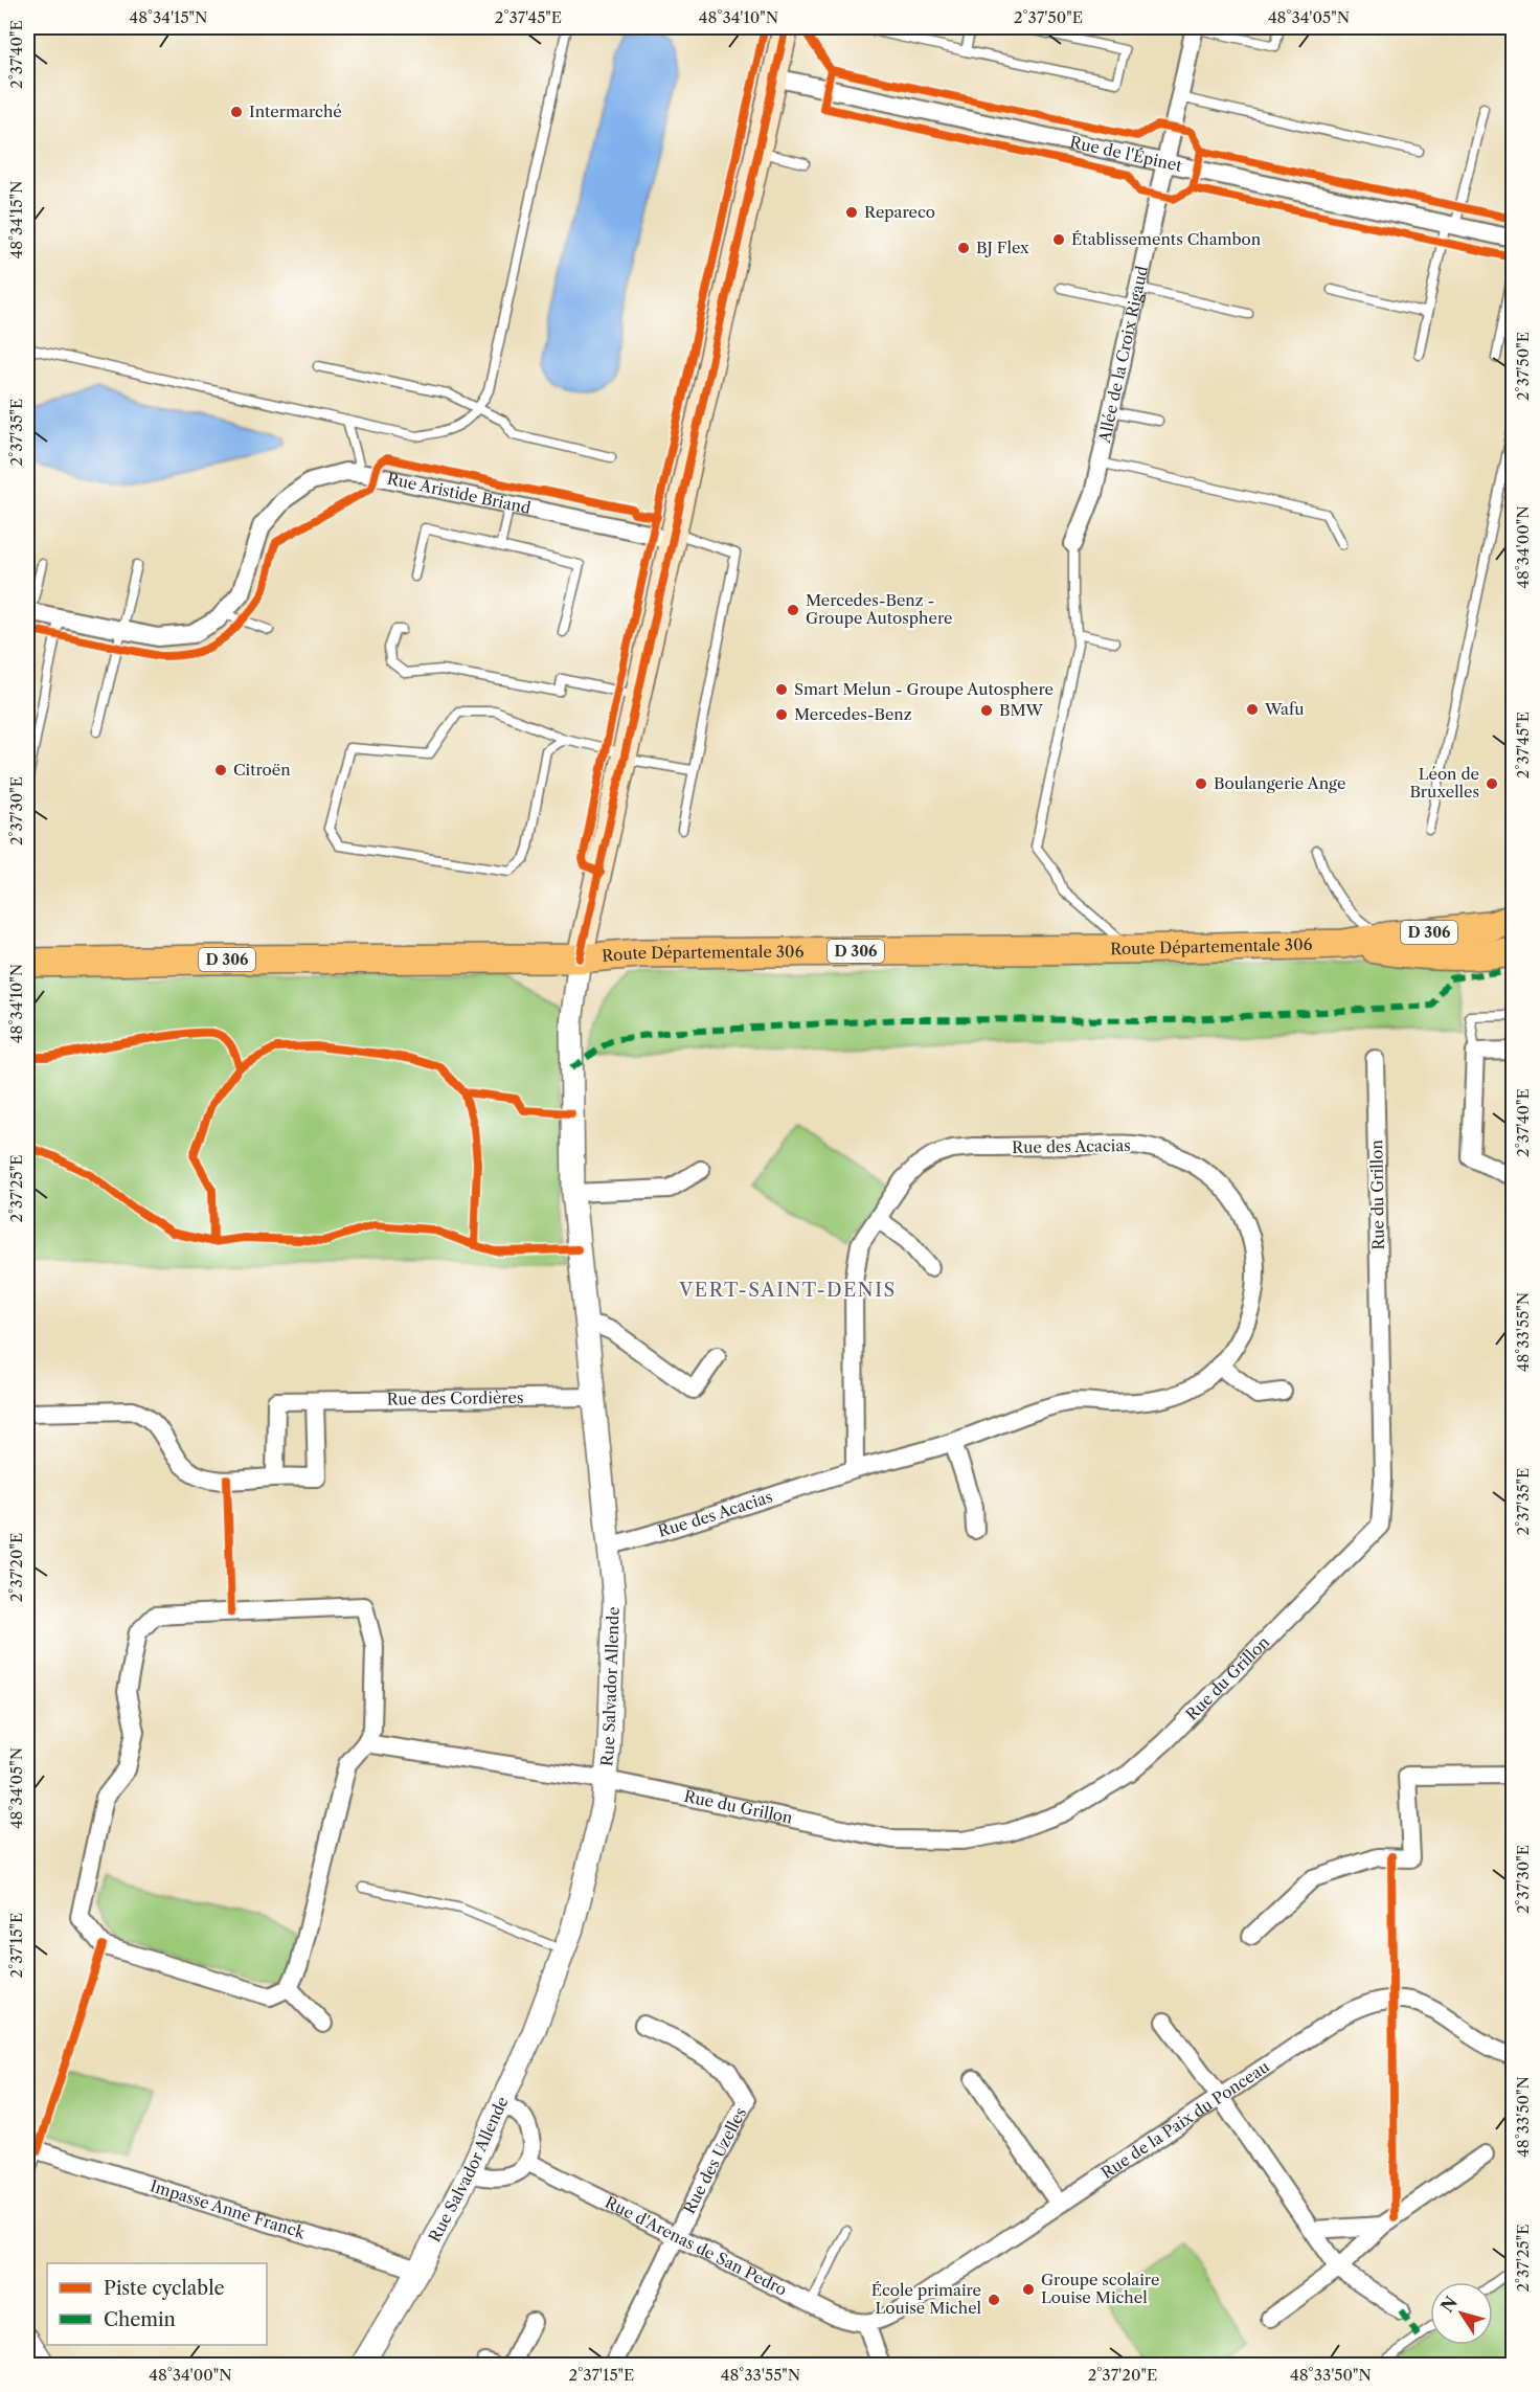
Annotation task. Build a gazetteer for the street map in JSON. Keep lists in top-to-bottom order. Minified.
{"streets":{"main road":["D 306","Route Départementale 306"],"street":["Rue de l'Épinet","Allée de la Croix Rigaud","Rue Aristide Briand","Rue des Acacias","Rue du Grillon","Rue des Cordières","Rue Salvador Allende","Rue de la Paix du Ponceau","Rue des Uzelles","Impasse Anne Franck","Rue d'Arenas de San Pedro"]},"crossings":[["Rue de l'Épinet","Allée de la Croix Rigaud"],["Route Départementale 306","Rue Salvador Allende"],["Rue des Acacias","Rue Salvador Allende"],["Rue du Grillon","Rue Salvador Allende"],["Rue des Cordières","Rue Salvador Allende"],["Rue Salvador Allende","Impasse Anne Franck"],["Rue de la Paix du Ponceau","Rue d'Arenas de San Pedro"],["Rue des Uzelles","Rue d'Arenas de San Pedro"]],"districts":["VERT-SAINT-DENIS"],"places":["Intermarché","Repareco","Établissements Chambon","BJ Flex","Mercedes-Benz - Groupe Autosphere","Smart Melun - Groupe Autosphere","Wafu","BMW","Mercedes-Benz","Citroën","Boulangerie Ange","Léon de Bruxelles","Groupe scolaire Louise Michel","École primaire Louise Michel"],"legend":["Piste cyclable","Chemin"],"north":"top left","coordinates":["48°34'15\"N","2°37'45\"E","48°34'10\"N","2°37'50\"E","48°34'05\"N","2°37'40\"E","2°37'35\"E","48°34'00\"N","2°37'30\"E","2°37'25\"E","48°33'55\"N","2°37'20\"E","2°37'15\"E","48°33'50\"N"]}
